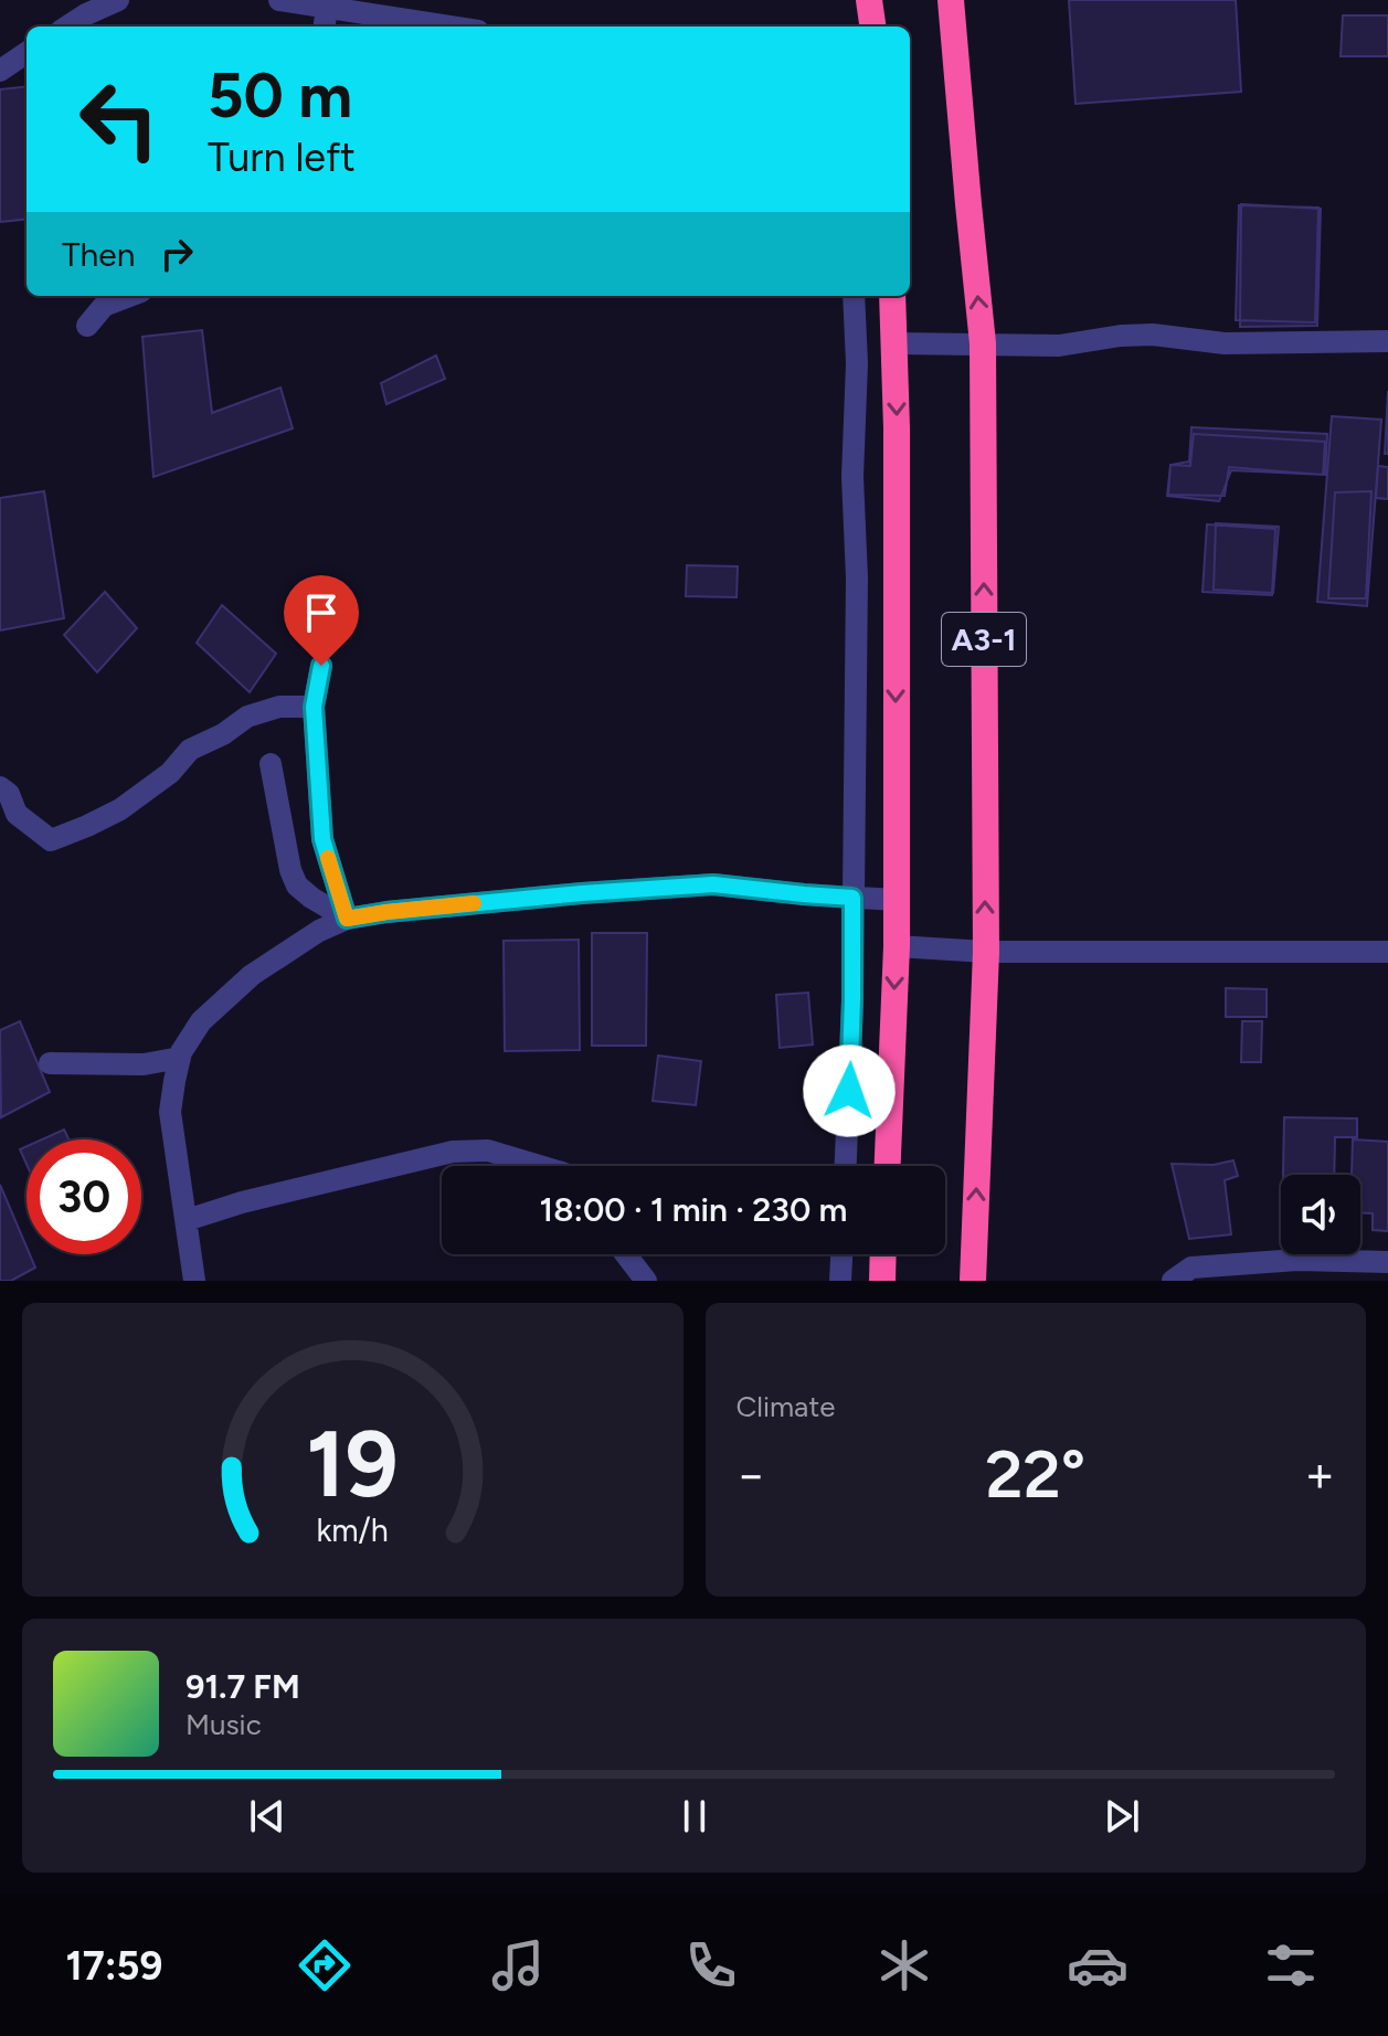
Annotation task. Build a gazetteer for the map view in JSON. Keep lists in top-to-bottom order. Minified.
{"streets":{"highway":["A3-1"]},"page":{"turn":["50 m","Turn left"],"then":"Then","limit":"30","trip":"18:00 · 1 min · 230 m","tile":"Climate","heat":["−","22°","+"],"song":["91.7 FM","Music"],"tabs":"17:59","gauge":["19","km/h"]}}
